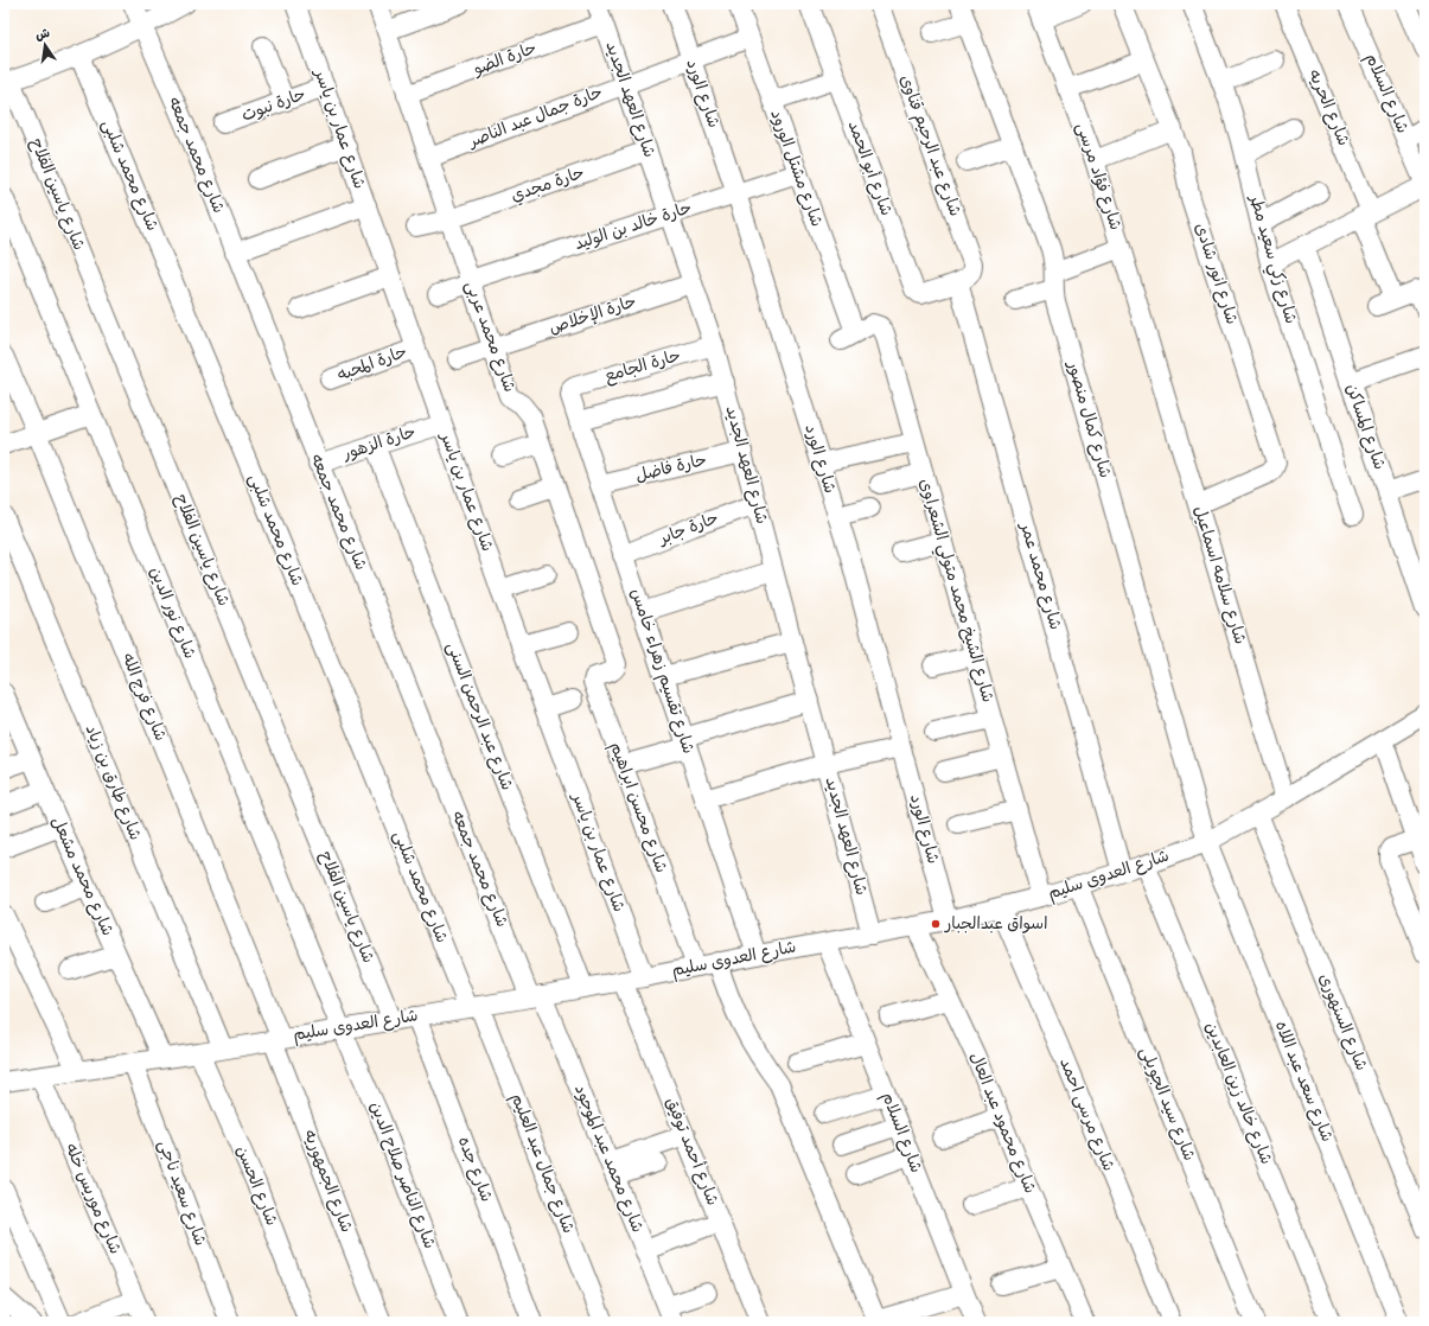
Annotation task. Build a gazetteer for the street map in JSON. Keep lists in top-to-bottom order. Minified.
{"streets":{"street":["حارة الضو","شارع الورد","شارع السلام","شارع العهد الجديد","حارة نبوت","شارع الحريه","حارة جمال عبد الناصر","شارع عمار بن ياسر","شارع عبد الرحيم قناوى","شارع محمد جمعه","شارع مشتل الورود","شارع أبو الحمد","شارع محمد شلبى","شارع فؤاد مرسى","حارة مجدي","شارع ياسين الفلاح","حارة خالد بن الوليد","شارع زكي سعيد مطر","شارع انور شادى","حارة الإخلاص","شارع محمد عربى","حارة المحبه","حارة الجامع","شارع كمال منصور","شارع المساكن","حارة الزهور","حارة فاضل","حارة جابر","شارع سلامه اسماعيل","شارع محمد عمر","شارع الشيخ محمد متولي الشعراوى","شارع نور الدين","شارع تقسيم زهراء خامس","شارع فرج الله","شارع عبد الرحمن السنى","شارع طارق بن زياد","شارع محسن ابراهيم","شارع العدوى سليم","شارع محمد مشعل","شارع السنهورى","شارع سعد عبد اللاه","شارع خالد زين العابدين","شارع سيد الجويلى","شارع مرسى احمد","شارع محمود عبد العال","شارع أحمد توفيق","شارع محمد عبد الموجود","شارع جمال عبد العليم","شارع جده","شارع الناصر صلاح الدين","شارع الجمهوريه","شارع الحسن","شارع سعيد ناجى","شارع موريس خله"]},"crossings":[["حارة الضو","شارع العهد الجديد"],["حارة الضو","شارع محمد عربى"],["شارع الورد","حارة جمال عبد الناصر"],["شارع الورد","حارة خالد بن الوليد"],["شارع الورد","شارع العدوى سليم"],["شارع السلام","شارع العدوى سليم"],["شارع العهد الجديد","حارة جمال عبد الناصر"],["شارع العهد الجديد","حارة مجدي"],["شارع العهد الجديد","حارة خالد بن الوليد"],["شارع العهد الجديد","حارة الإخلاص"],["شارع العهد الجديد","حارة الجامع"],["شارع العهد الجديد","حارة فاضل"],["شارع العهد الجديد","حارة جابر"],["شارع العهد الجديد","شارع العدوى سليم"],["حارة نبوت","شارع عمار بن ياسر"],["حارة جمال عبد الناصر","شارع مشتل الورود"],["حارة جمال عبد الناصر","شارع محمد عربى"],["شارع عمار بن ياسر","حارة المحبه"],["شارع عمار بن ياسر","حارة الزهور"],["شارع عمار بن ياسر","شارع العدوى سليم"],["شارع عبد الرحيم قناوى","شارع أبو الحمد"],["شارع عبد الرحيم قناوى","شارع محمد عمر"],["شارع محمد جمعه","حارة الزهور"],["شارع محمد جمعه","شارع العدوى سليم"],["شارع محمد جمعه","شارع محمد عبد الموجود"],["شارع مشتل الورود","حارة خالد بن الوليد"],["شارع مشتل الورود","شارع الشيخ محمد متولي الشعراوى"],["شارع أبو الحمد","شارع محمد عمر"],["شارع محمد شلبى","شارع العدوى سليم"],["شارع محمد شلبى","شارع جمال عبد العليم"],["شارع فؤاد مرسى","شارع سلامه اسماعيل"],["حارة مجدي","شارع محمد عربى"],["شارع ياسين الفلاح","شارع العدوى سليم"],["حارة خالد بن الوليد","شارع محمد عربى"],["شارع انور شادى","شارع سلامه اسماعيل"],["حارة الإخلاص","شارع محمد عربى"],["شارع محمد عربى","شارع محسن ابراهيم"],["حارة الجامع","شارع تقسيم زهراء خامس"],["شارع كمال منصور","شارع العدوى سليم"],["شارع كمال منصور","شارع سعد عبد اللاه"],["حارة الزهور","شارع عبد الرحمن السنى"],["حارة فاضل","شارع تقسيم زهراء خامس"],["حارة جابر","شارع تقسيم زهراء خامس"],["شارع سلامه اسماعيل","شارع العدوى سليم"],["شارع محمد عمر","شارع العدوى سليم"],["شارع الشيخ محمد متولي الشعراوى","شارع العدوى سليم"],["شارع نور الدين","شارع العدوى سليم"],["شارع نور الدين","شارع الناصر صلاح الدين"],["شارع تقسيم زهراء خامس","شارع العدوى سليم"],["شارع فرج الله","شارع العدوى سليم"],["شارع فرج الله","شارع الجمهوريه"],["شارع عبد الرحمن السنى","شارع العدوى سليم"],["شارع طارق بن زياد","شارع العدوى سليم"],["شارع محسن ابراهيم","شارع العدوى سليم"],["شارع العدوى سليم","شارع محمد مشعل"],["شارع العدوى سليم","شارع السنهورى"],["شارع العدوى سليم","شارع سعد عبد اللاه"],["شارع العدوى سليم","شارع خالد زين العابدين"],["شارع العدوى سليم","شارع سيد الجويلى"],["شارع العدوى سليم","شارع مرسى احمد"],["شارع العدوى سليم","شارع محمود عبد العال"],["شارع العدوى سليم","شارع أحمد توفيق"],["شارع العدوى سليم","شارع محمد عبد الموجود"],["شارع العدوى سليم","شارع جمال عبد العليم"],["شارع العدوى سليم","شارع جده"],["شارع العدوى سليم","شارع الناصر صلاح الدين"],["شارع العدوى سليم","شارع الجمهوريه"],["شارع العدوى سليم","شارع الحسن"],["شارع العدوى سليم","شارع سعيد ناجى"],["شارع العدوى سليم","شارع موريس خله"]],"places":["اسواق عبدالجبار"],"north":"top"}
